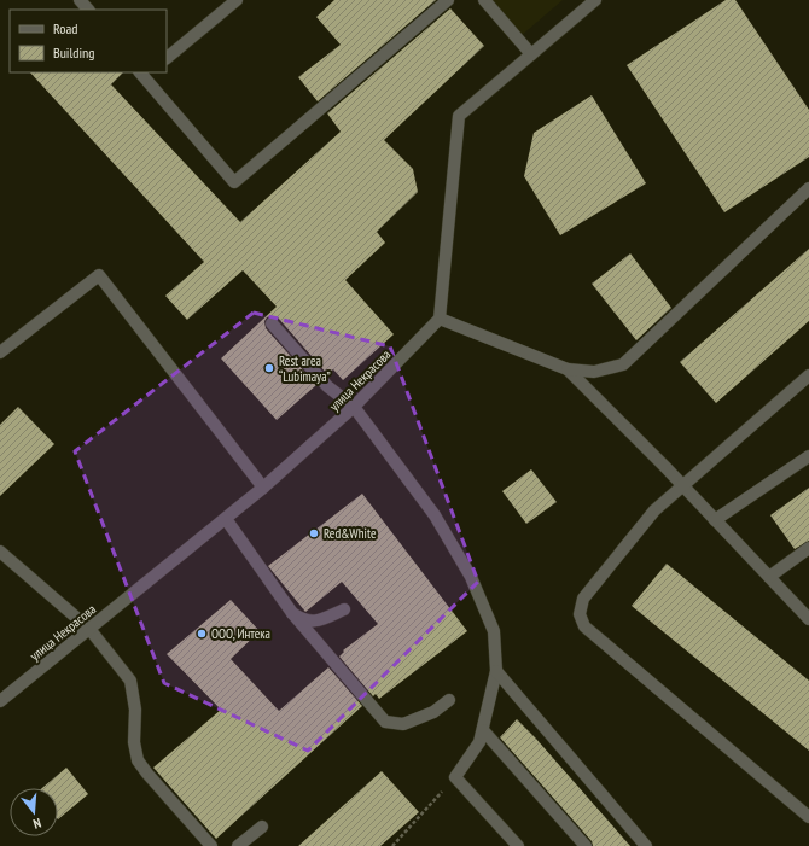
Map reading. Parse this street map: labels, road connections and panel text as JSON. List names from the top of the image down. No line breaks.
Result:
{"streets":{"street":["улица Некрасова"]},"places":["Rest area “Lubimaya”","Red&White","ООО, Интека"],"legend":["Road","Building"],"north":"bottom"}
